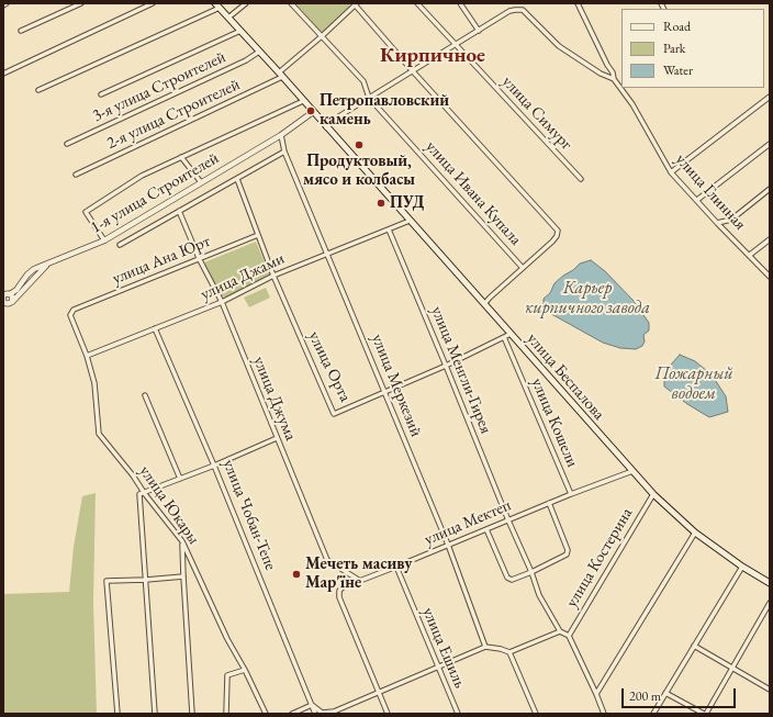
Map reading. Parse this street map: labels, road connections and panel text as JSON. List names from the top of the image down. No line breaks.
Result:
{"streets":{"main road":["улица Беспалова"],"street":["3-я улица Строителей","улица Симург","2-я улица Строителей","улица Глинная","1-я улица Строителей","улица Ивана Купала","улица Ана Юрт","улица Джами","улица Орта","улица Менгли-Гирея","улица Меркезий","улица Джума","улица Кошели","улица Юкары","улица Чобан-Тепе","улица Мектеп","улица Костерина","улица Ешиль"]},"crossings":[["3-я улица Строителей","улица Беспалова"],["улица Симург","улица Глинная"],["2-я улица Строителей","улица Ивана Купала"],["2-я улица Строителей","улица Беспалова"],["улица Глинная","улица Ивана Купала"],["улица Глинная","улица Беспалова"],["1-я улица Строителей","улица Беспалова"],["1-я улица Строителей","улица Меркезий"],["улица Ана Юрт","улица Орта"],["улица Ана Юрт","улица Джума"],["улица Ана Юрт","улица Юкары"],["улица Джами","улица Орта"],["улица Джами","улица Менгли-Гирея"],["улица Джами","улица Беспалова"],["улица Джами","улица Меркезий"],["улица Джами","улица Джума"],["улица Джами","улица Юкары"],["улица Джами","улица Чобан-Тепе"],["улица Орта","улица Менгли-Гирея"],["улица Орта","улица Беспалова"],["улица Орта","улица Меркезий"],["улица Орта","улица Кошели"],["улица Менгли-Гирея","улица Мектеп"],["улица Беспалова","улица Мектеп"],["улица Беспалова","улица Костерина"],["улица Меркезий","улица Мектеп"],["улица Джума","улица Мектеп"],["улица Кошели","улица Мектеп"],["улица Мектеп","улица Ешиль"]],"districts":["Кирпичное"],"water":["Карьер кирпичного завода","Пожарный водоем"],"places":["Петропавловский камень","Продуктовый, мясо и колбасы","ПУД","Мечеть масиву Мар'їне"],"legend":["Road","Park","Water"],"scale_bar":"200 m"}
